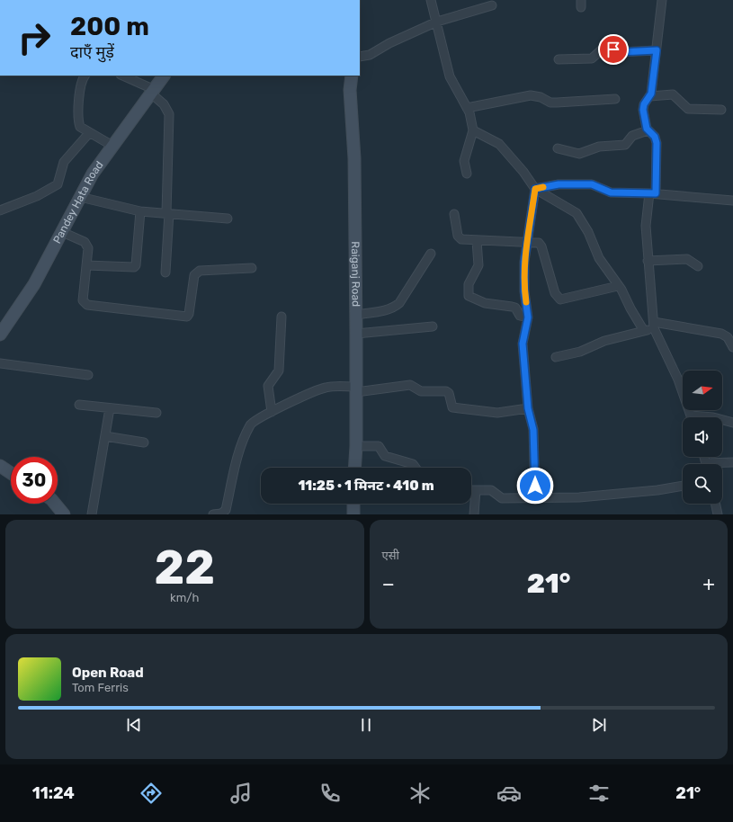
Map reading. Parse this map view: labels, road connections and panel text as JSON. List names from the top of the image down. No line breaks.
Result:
{"streets":{"main road":["Pandey Hata Road","Raiganj Road"]},"north":"right","page":{"turn":["200 m","दाएँ मुड़ें"],"limit":"30","trip":"11:25 · 1 मिनट · 410 m","tile":[["22","km/h"],"एसी"],"heat":["−","21°","+"],"song":["Open Road","Tom Ferris"],"tabs":["11:24","21°"]}}
